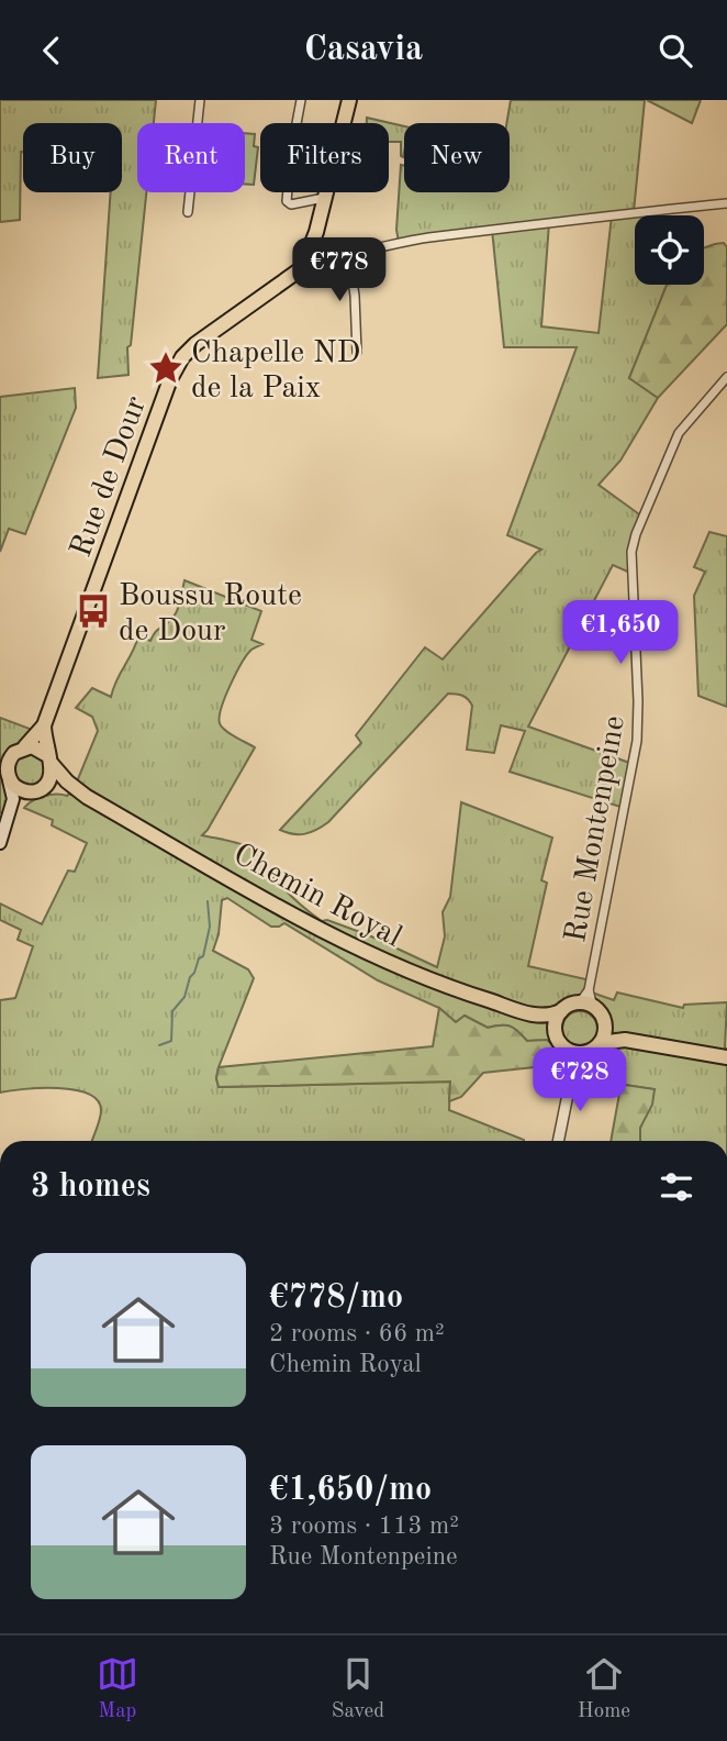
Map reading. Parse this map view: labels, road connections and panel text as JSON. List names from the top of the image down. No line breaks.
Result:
{"streets":{"main road":["Rue de Dour","Chemin Royal"],"street":["Rue Montenpeine"]},"crossings":[["Rue de Dour","Chemin Royal"],["Rue Montenpeine","Chemin Royal"]],"places":{"place":["Chapelle ND de la Paix"],"bus stop":["Boussu Route de Dour"]},"page":{"header":"Casavia","chip":["Buy","Rent","Filters","New"],"price":["€778","€1,650","€728"],"heading":"3 homes","list":[{"name":"€778/mo","note":"2 rooms · 66 m² · Chemin Royal"},{"name":"€1,650/mo","note":"3 rooms · 113 m² · Rue Montenpeine"}],"tabs":["Map","Saved","Home"]}}
